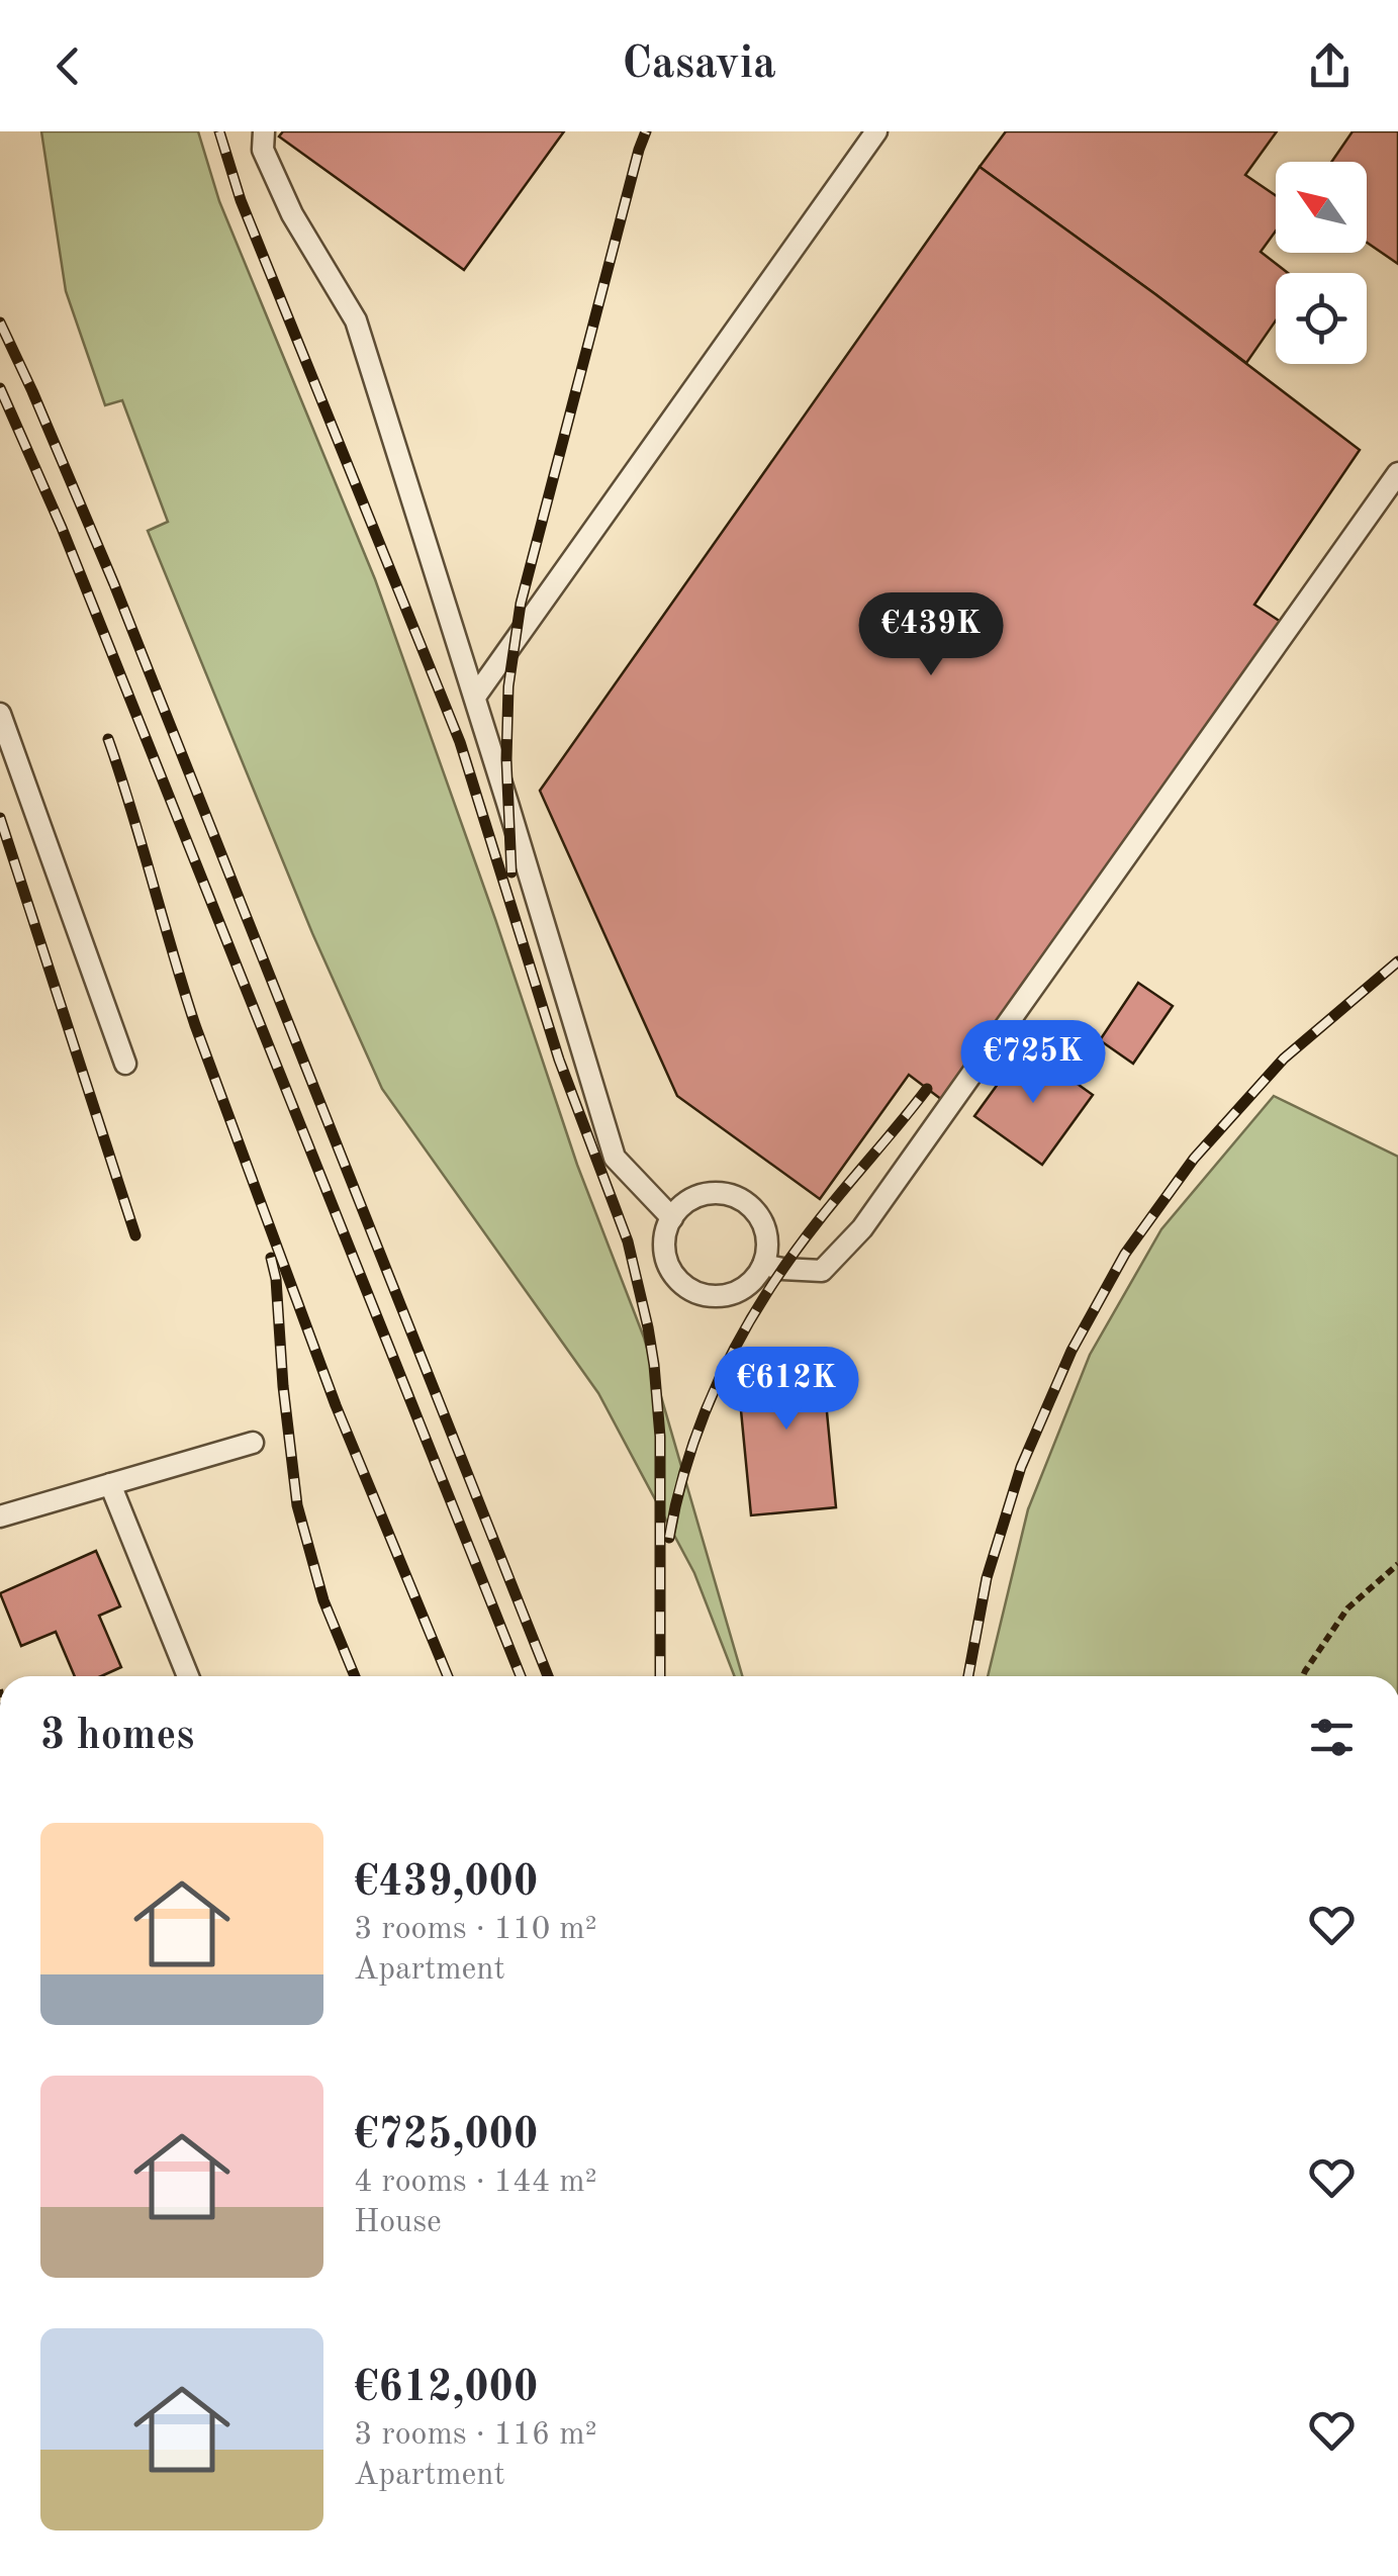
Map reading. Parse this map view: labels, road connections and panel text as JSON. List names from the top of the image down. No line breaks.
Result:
{"north":"top left","page":{"header":"Casavia","price":["€439K","€725K","€612K"],"heading":"3 homes","list":[{"name":"€439,000","note":"3 rooms · 110 m² · Apartment"},{"name":"€725,000","note":"4 rooms · 144 m² · House"},{"name":"€612,000","note":"3 rooms · 116 m² · Apartment"}]}}
